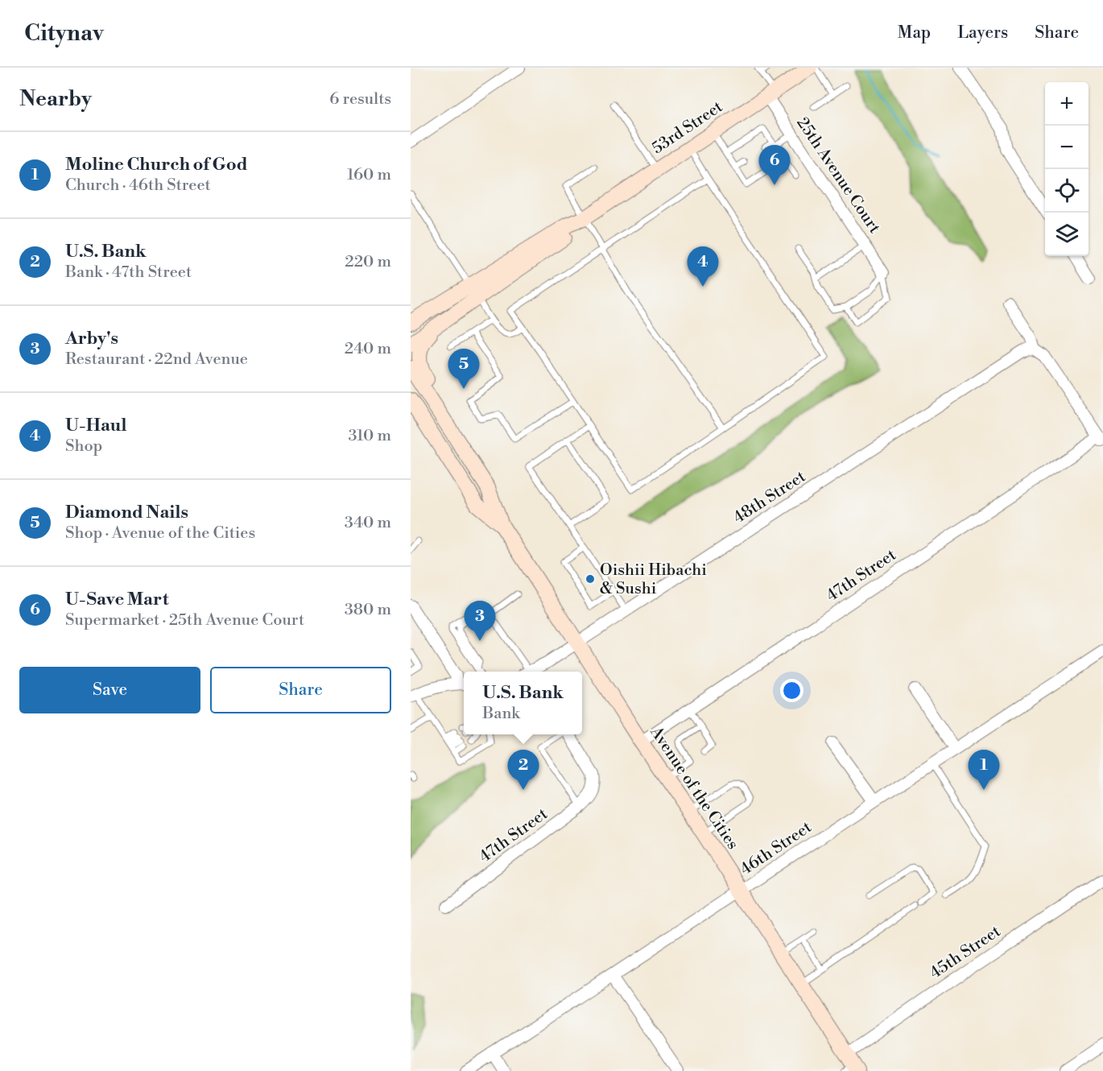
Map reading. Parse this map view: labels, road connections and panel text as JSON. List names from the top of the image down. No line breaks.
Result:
{"streets":{"main road":["53rd Street","Avenue of the Cities"],"street":["25th Avenue Court","48th Street","47th Street","46th Street","45th Street"]},"crossings":[["53rd Street","25th Avenue Court"],["48th Street","Avenue of the Cities"],["47th Street","Avenue of the Cities"],["Avenue of the Cities","46th Street"],["Avenue of the Cities","45th Street"]],"places":["Oishii Hibachi & Sushi"],"page":{"header":"Citynav","nav":["Map","Layers","Share"],"heading":["Nearby","6 results"],"map_buttons":["+","−"],"list":[{"mark":"1","name":"Moline Church of God","note":"Church · 46th Street","value":"160 m"},{"mark":"2","name":"U.S. Bank","note":"Bank · 47th Street","value":"220 m"},{"mark":"3","name":"Arby's","note":"Restaurant · 22nd Avenue","value":"240 m"},{"mark":"4","name":"U-Haul","note":"Shop","value":"310 m"},{"mark":"5","name":"Diamond Nails","note":"Shop · Avenue of the Cities","value":"340 m"},{"mark":"6","name":"U-Save Mart","note":"Supermarket · 25th Avenue Court","value":"380 m"}],"pins":["6","4","5","3","1","2"],"buttons":["Save","Share"],"popup":["U.S. Bank","Bank"]}}
